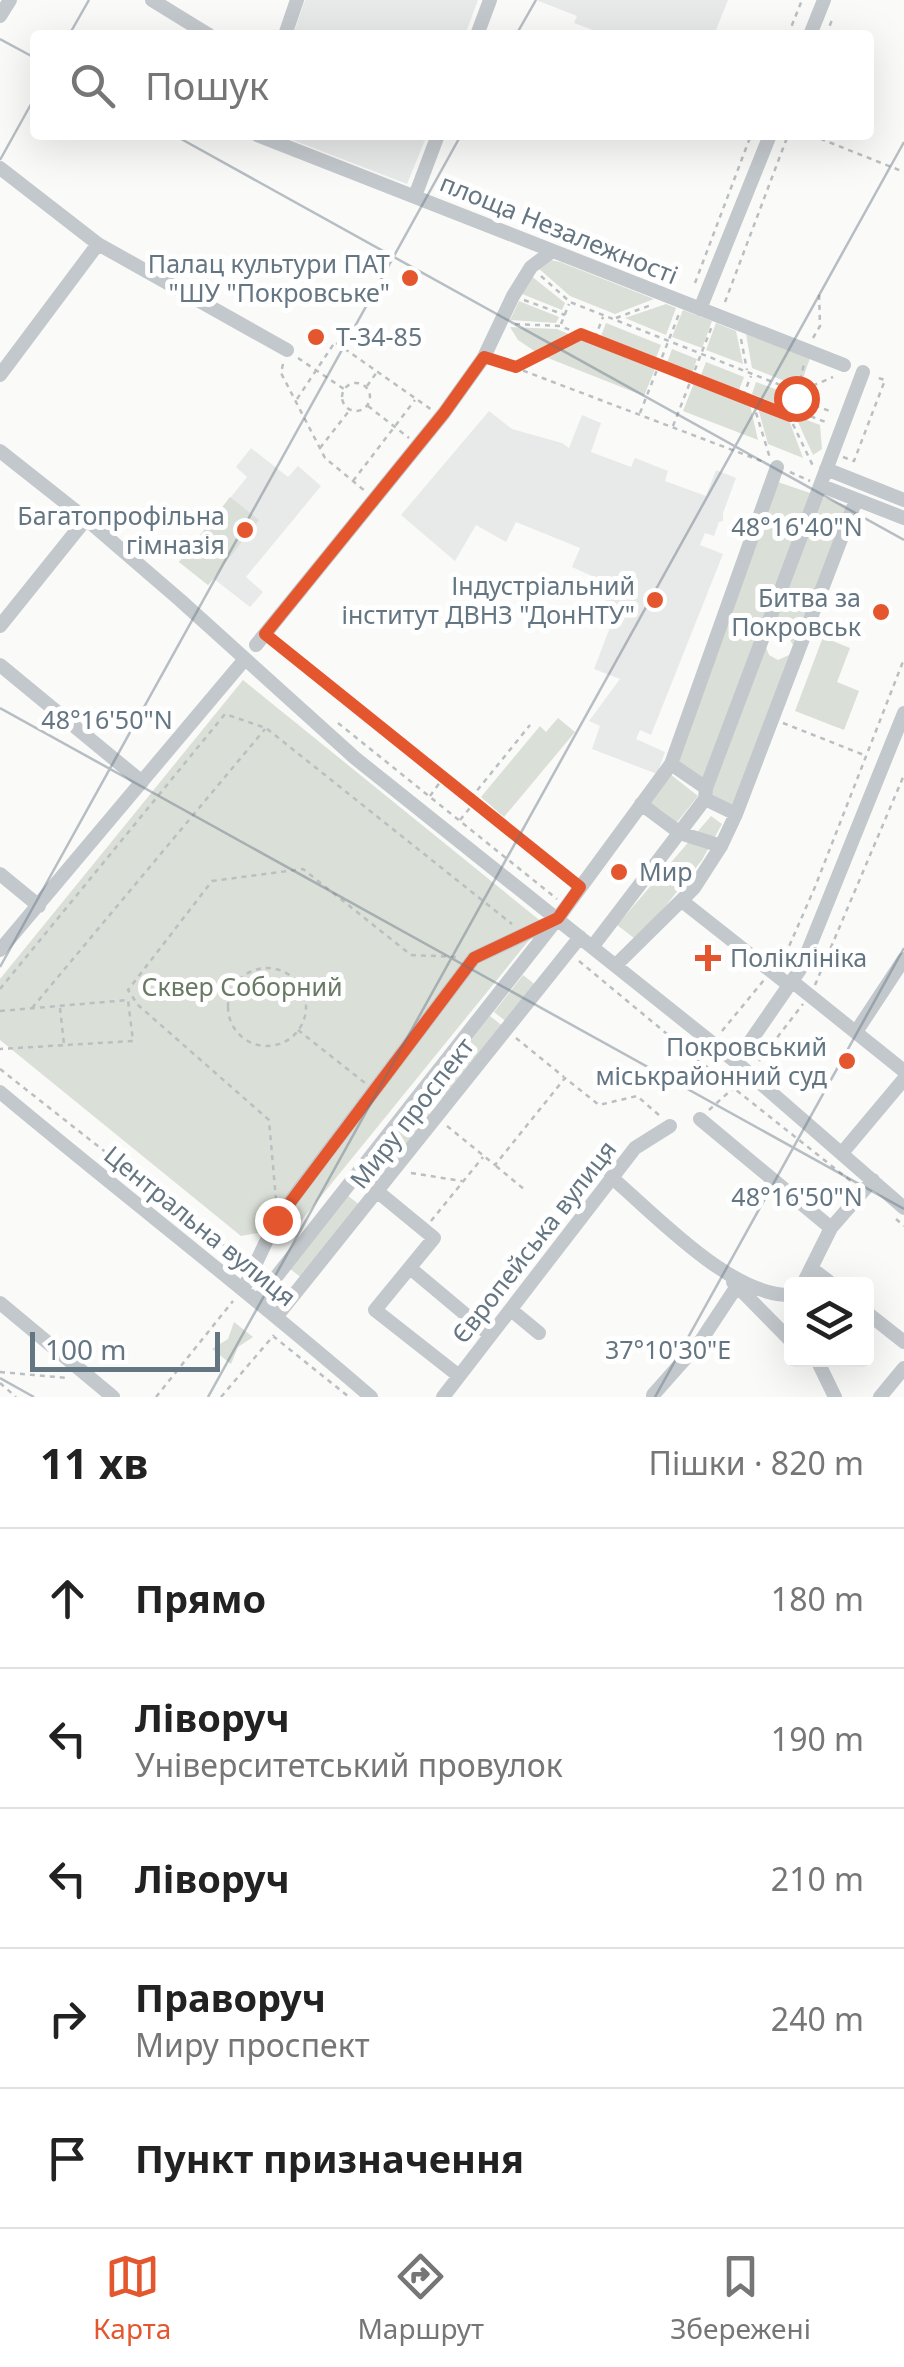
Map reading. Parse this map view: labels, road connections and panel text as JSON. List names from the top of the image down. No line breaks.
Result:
{"streets":{"street":["площа Незалежності","Миру проспект","Центральна вулиця","Європейська вулиця"]},"crossings":[["Миру проспект","Центральна вулиця"]],"parks":["Сквер Соборний"],"places":{"other":["Палац культури ПАТ \"ШУ \"Покровське\"","Т-34-85","Багатопрофільна гімназія","Індустріальний інститут ДВНЗ \"ДонНТУ\"","Битва за Покровськ","Мир","Покровський міськрайонний суд"],"health":["Поліклініка"]},"scale_bar":"100 m","page":{"search":"Пошук","scale":"100 m","heading":["11 хв","Пішки · 820 m"],"list":[["Прямо","180 m"],["Ліворуч","Університетський провулок","190 m"],["Ліворуч","210 m"],["Праворуч","Миру проспект","240 m"],"Пункт призначення"],"nav":["Карта","Маршрут","Збережені"]},"coordinates":["48°16'40\"N","48°16'50\"N","37°10'30\"E"]}
